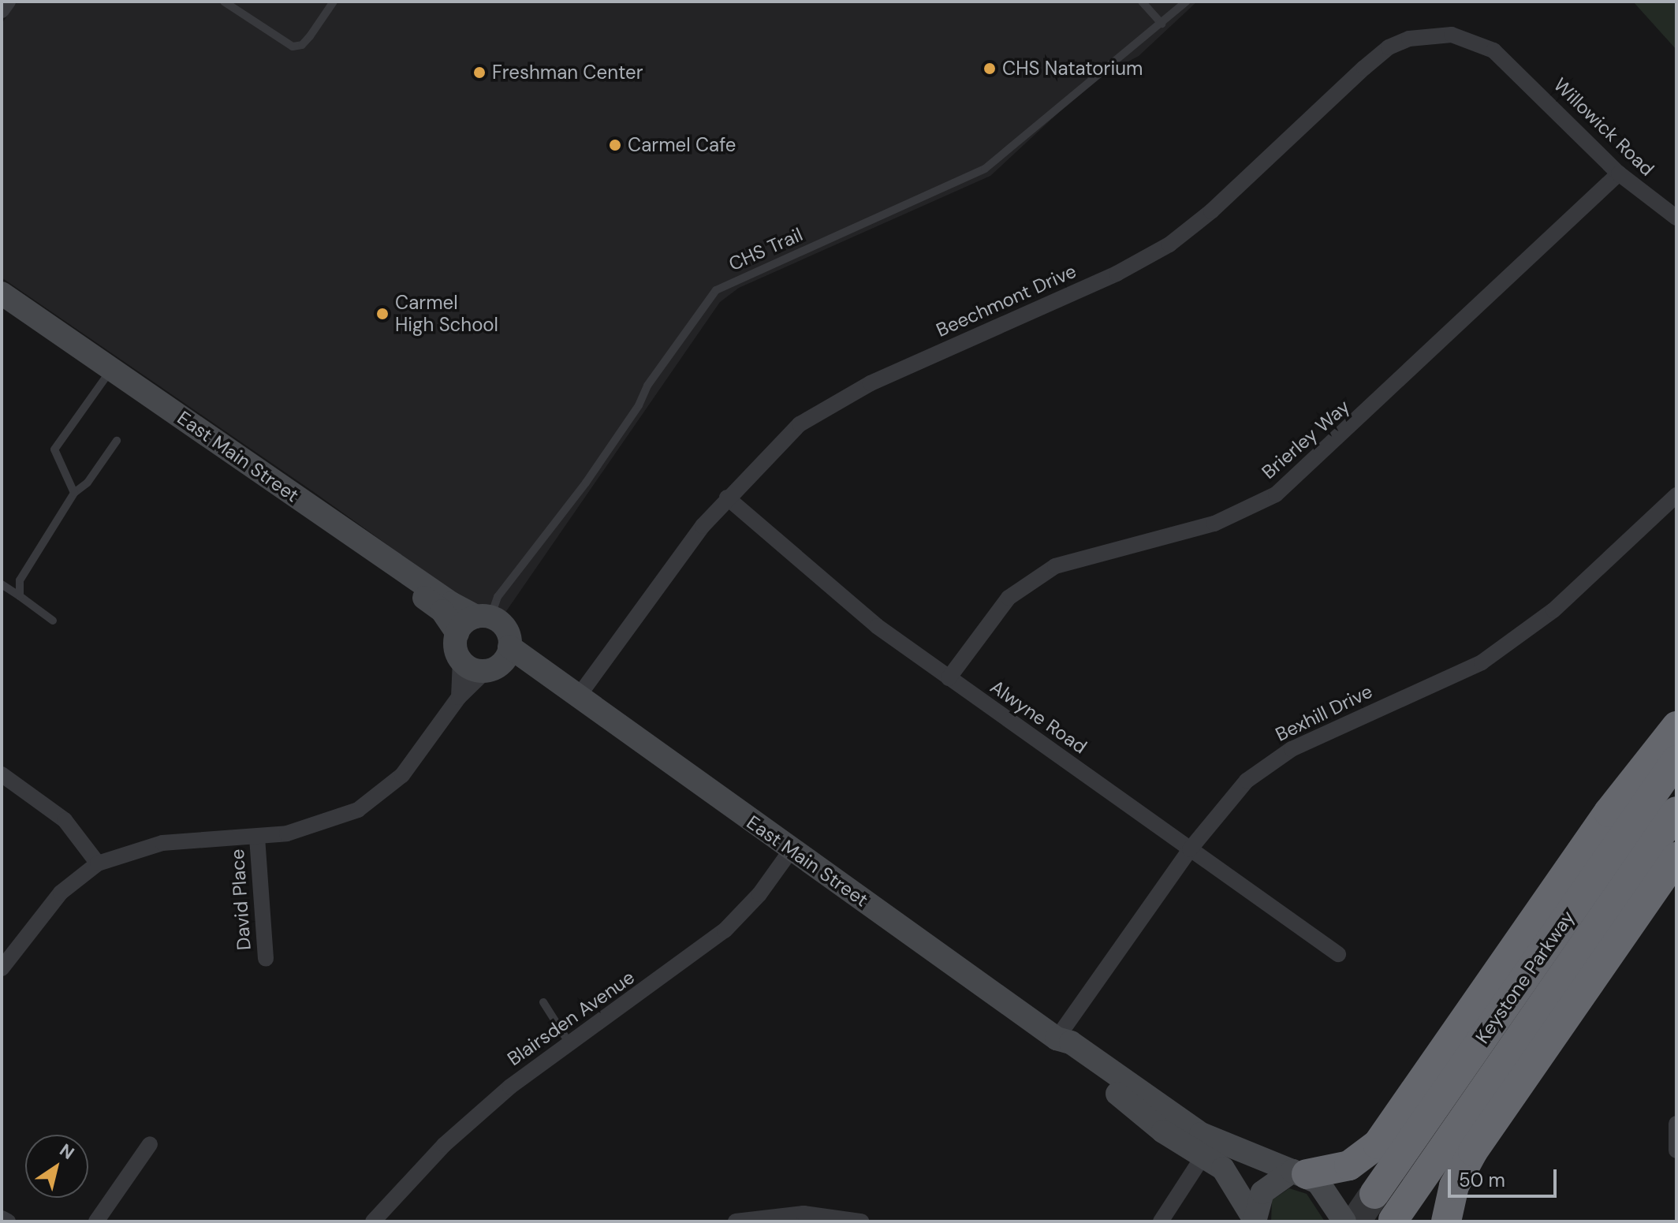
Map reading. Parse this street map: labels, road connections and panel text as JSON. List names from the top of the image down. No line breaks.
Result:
{"streets":{"highway":["Keystone Parkway"],"main road":["East Main Street"],"street":["Willowick Road","Beechmont Drive","Brierley Way","Bexhill Drive","Alwyne Road","David Place","Blairsden Avenue"],"lane":["CHS Trail"]},"crossings":[["Willowick Road","Beechmont Drive"],["Willowick Road","Brierley Way"],["CHS Trail","East Main Street"],["Beechmont Drive","East Main Street"],["Beechmont Drive","Alwyne Road"],["Brierley Way","Alwyne Road"],["East Main Street","Bexhill Drive"],["East Main Street","Blairsden Avenue"],["Bexhill Drive","Alwyne Road"]],"places":["CHS Natatorium","Freshman Center","Carmel Cafe","Carmel High School"],"scale_bar":"50 m","north":"top right"}
